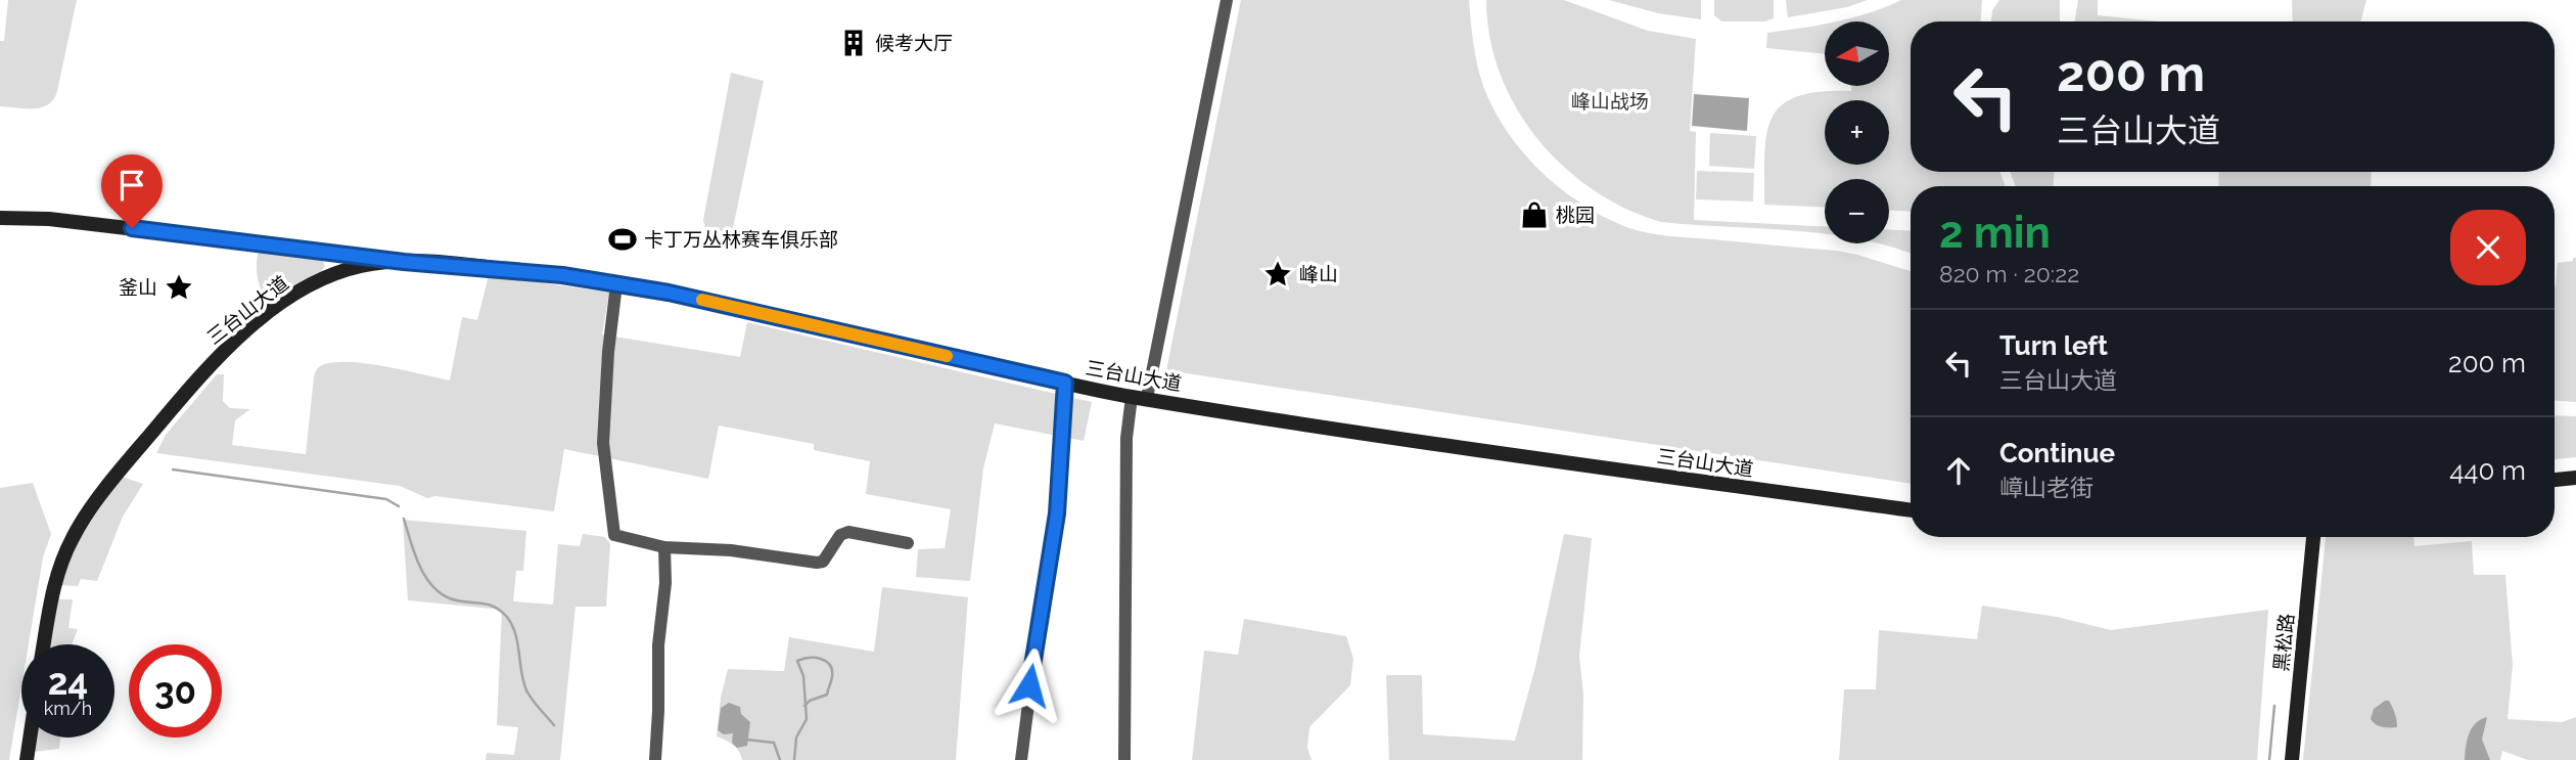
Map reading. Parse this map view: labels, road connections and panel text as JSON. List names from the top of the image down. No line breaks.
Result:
{"streets":{"main road":["三台山大道","黑松路"]},"parks":["峰山战场"],"places":{"building":["候考大厅"],"shop":["桃园"],"sports":["卡丁万丛林赛车俱乐部"],"place":["峰山","釜山"]},"north":"left","page":{"map_buttons":["+","−"],"turn":["200 m","三台山大道"],"heading":["2 min","820 m · 20:22"],"list":[{"name":"Turn left","note":"三台山大道","value":"200 m"},{"name":"Continue","note":"嶂山老街","value":"440 m"}],"speed":"24 km/h","limit":"30"}}
